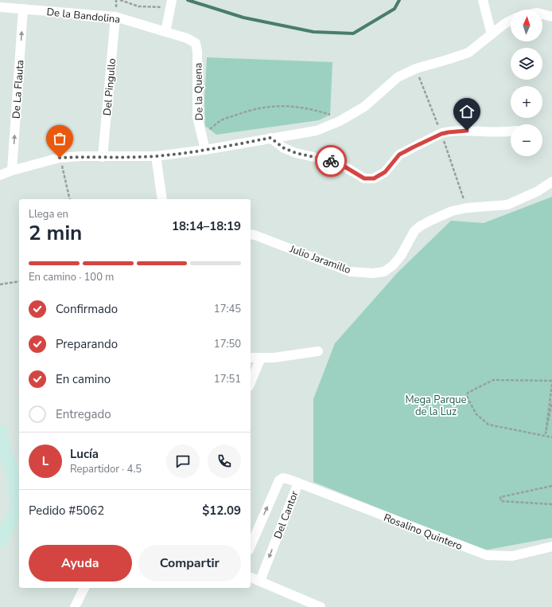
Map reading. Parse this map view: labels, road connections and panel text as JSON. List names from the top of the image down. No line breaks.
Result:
{"streets":{"street":["De la Bandolina","Del Pingullo","De La Flauta","De la Quena","Julio Jaramillo","Del Cantor","Rosalino Quintero"]},"crossings":[["De la Bandolina","Del Pingullo"],["De la Bandolina","De La Flauta"],["De la Bandolina","De la Quena"],["Del Cantor","Rosalino Quintero"]],"one_way":["De La Flauta"],"parks":["Mega Parque de la Luz"],"north":"top","page":{"map_buttons":["+","−"],"heading":["2 min","Llega en","18:14–18:19"],"panel":["Lucía","Repartidor · 4.5","Pedido #5062","$12.09"],"bar":"En camino · 100 m","list":[["Confirmado","17:45"],["Preparando","17:50"],["En camino","17:51"],"Entregado"],"round":"L","buttons":["Ayuda","Compartir"]}}
